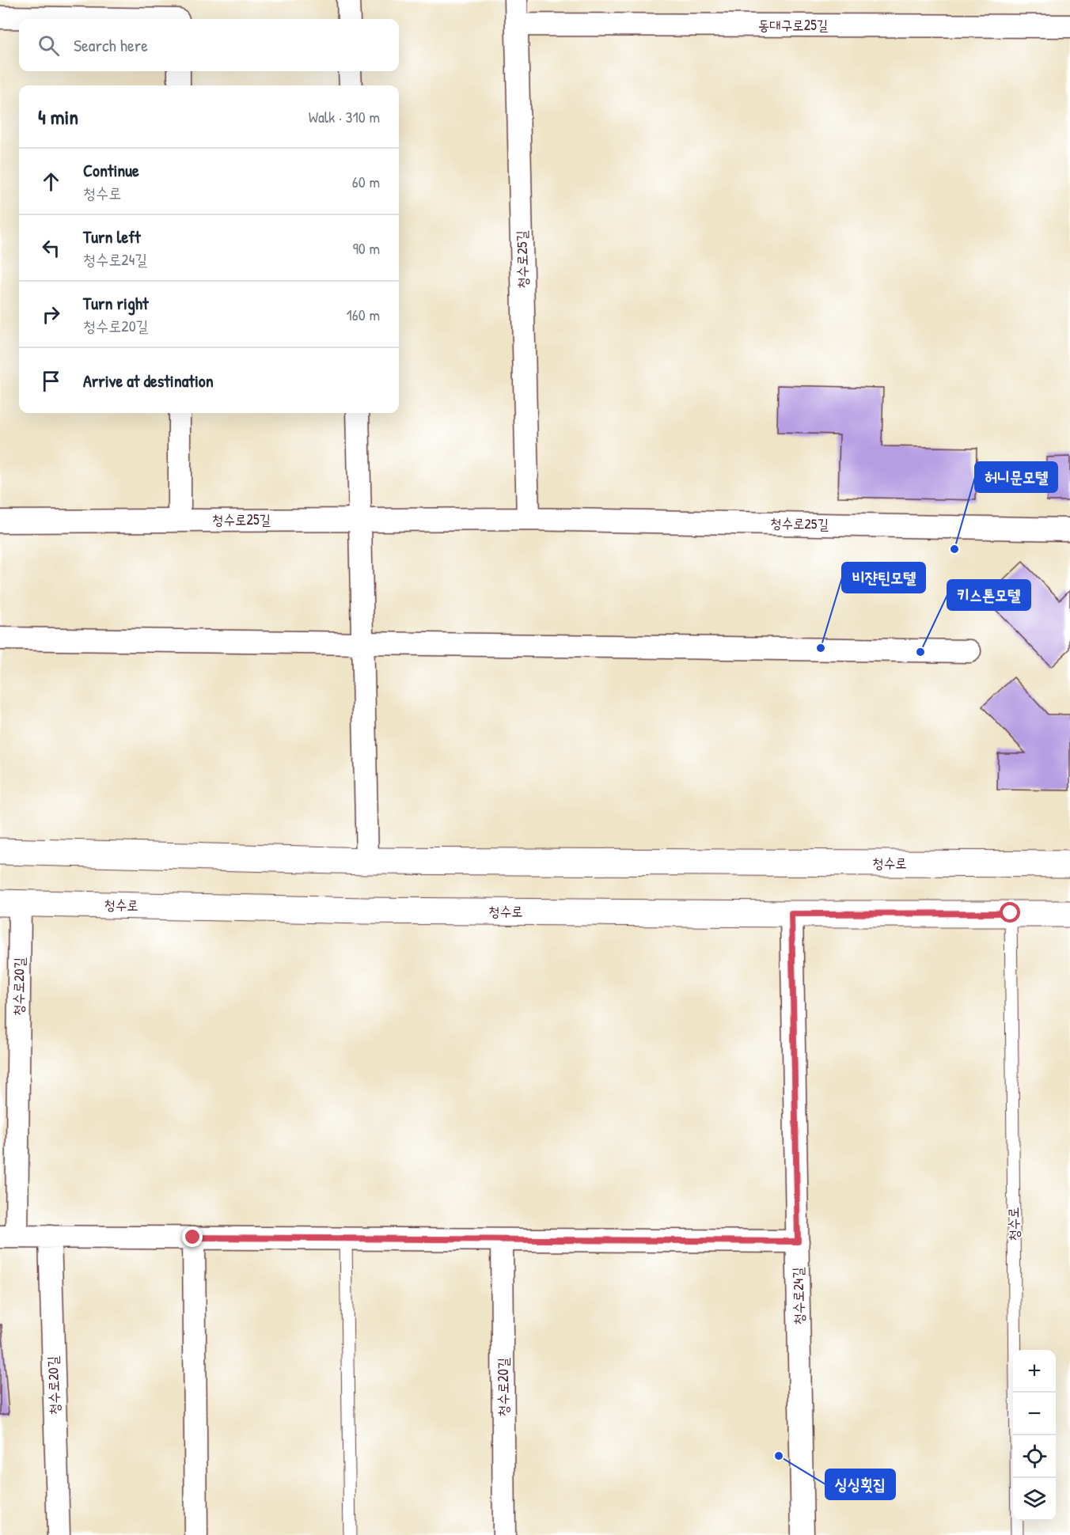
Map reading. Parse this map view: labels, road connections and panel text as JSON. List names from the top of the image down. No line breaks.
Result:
{"streets":{"main road":["청수로"],"street":["동대구로25길","청수로25길","청수로20길","청수로24길"]},"crossings":[["동대구로25길","청수로25길"],["청수로","청수로20길"],["청수로","청수로24길"],["청수로20길","청수로24길"]],"places":["허니문모텔","비쟌틴모텔","키스톤모텔","싱싱횟집"],"page":{"search":"Search here","heading":["4 min","Walk · 310 m"],"list":[["Continue","청수로","60 m"],["Turn left","청수로24길","90 m"],["Turn right","청수로20길","160 m"],"Arrive at destination"],"map_buttons":["+","−"]}}
